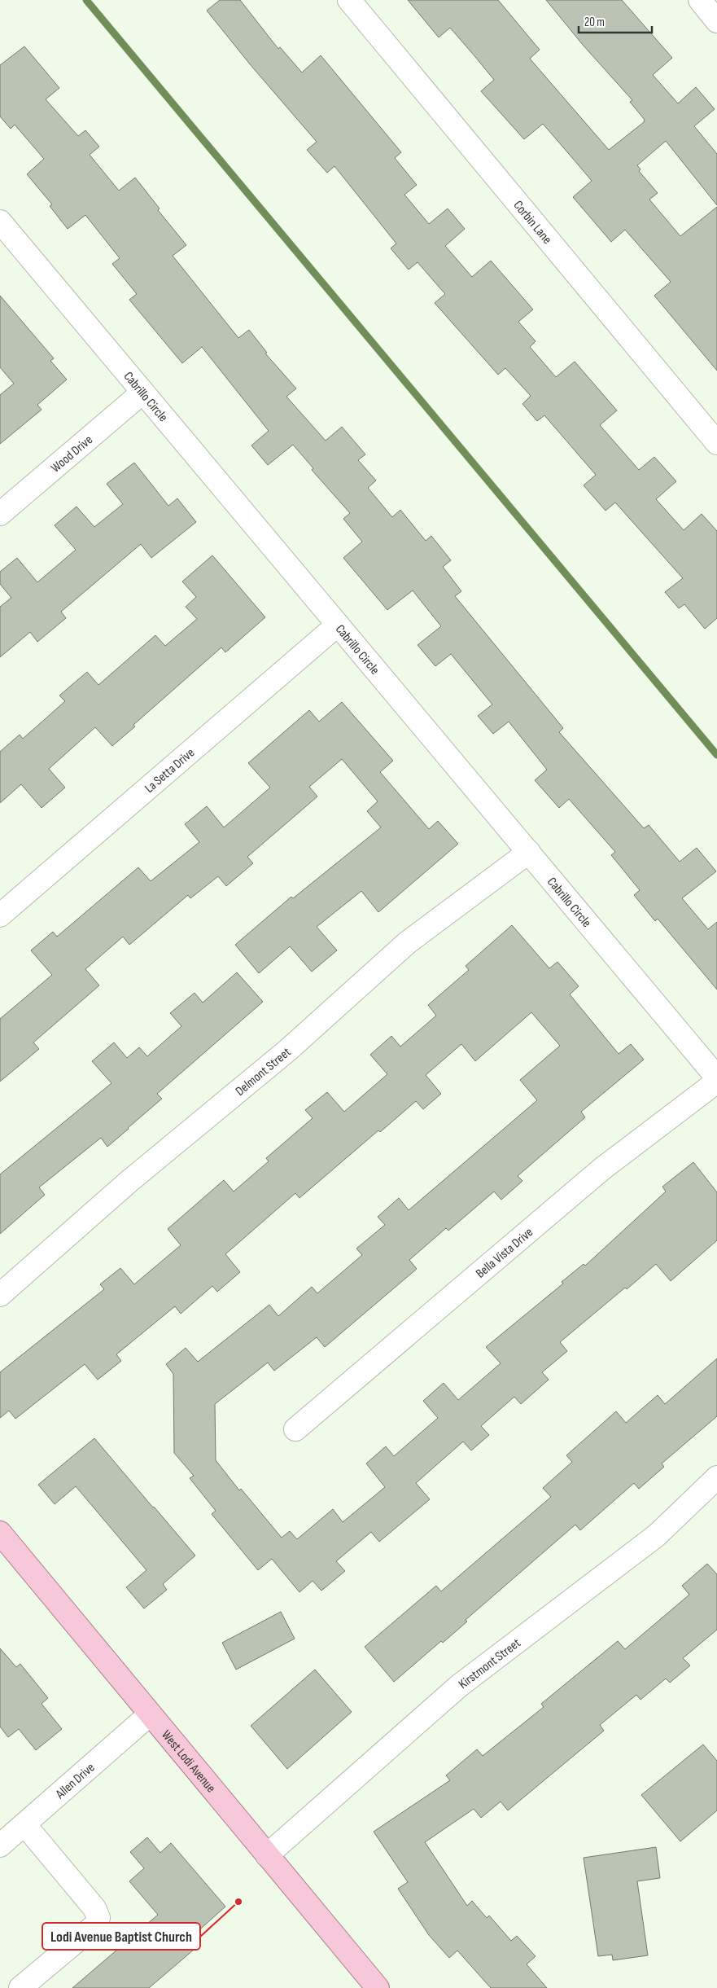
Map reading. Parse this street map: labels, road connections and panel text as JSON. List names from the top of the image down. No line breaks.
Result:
{"streets":{"main road":["West Lodi Avenue"],"street":["Corbin Lane","Cabrillo Circle","Wood Drive","La Setta Drive","Delmont Street","Bella Vista Drive","Kirstmont Street","Allen Drive"]},"crossings":[["Cabrillo Circle","Wood Drive"],["Cabrillo Circle","La Setta Drive"],["Cabrillo Circle","Delmont Street"],["Kirstmont Street","West Lodi Avenue"],["West Lodi Avenue","Allen Drive"]],"places":["Lodi Avenue Baptist Church"],"scale_bar":"20 m"}
